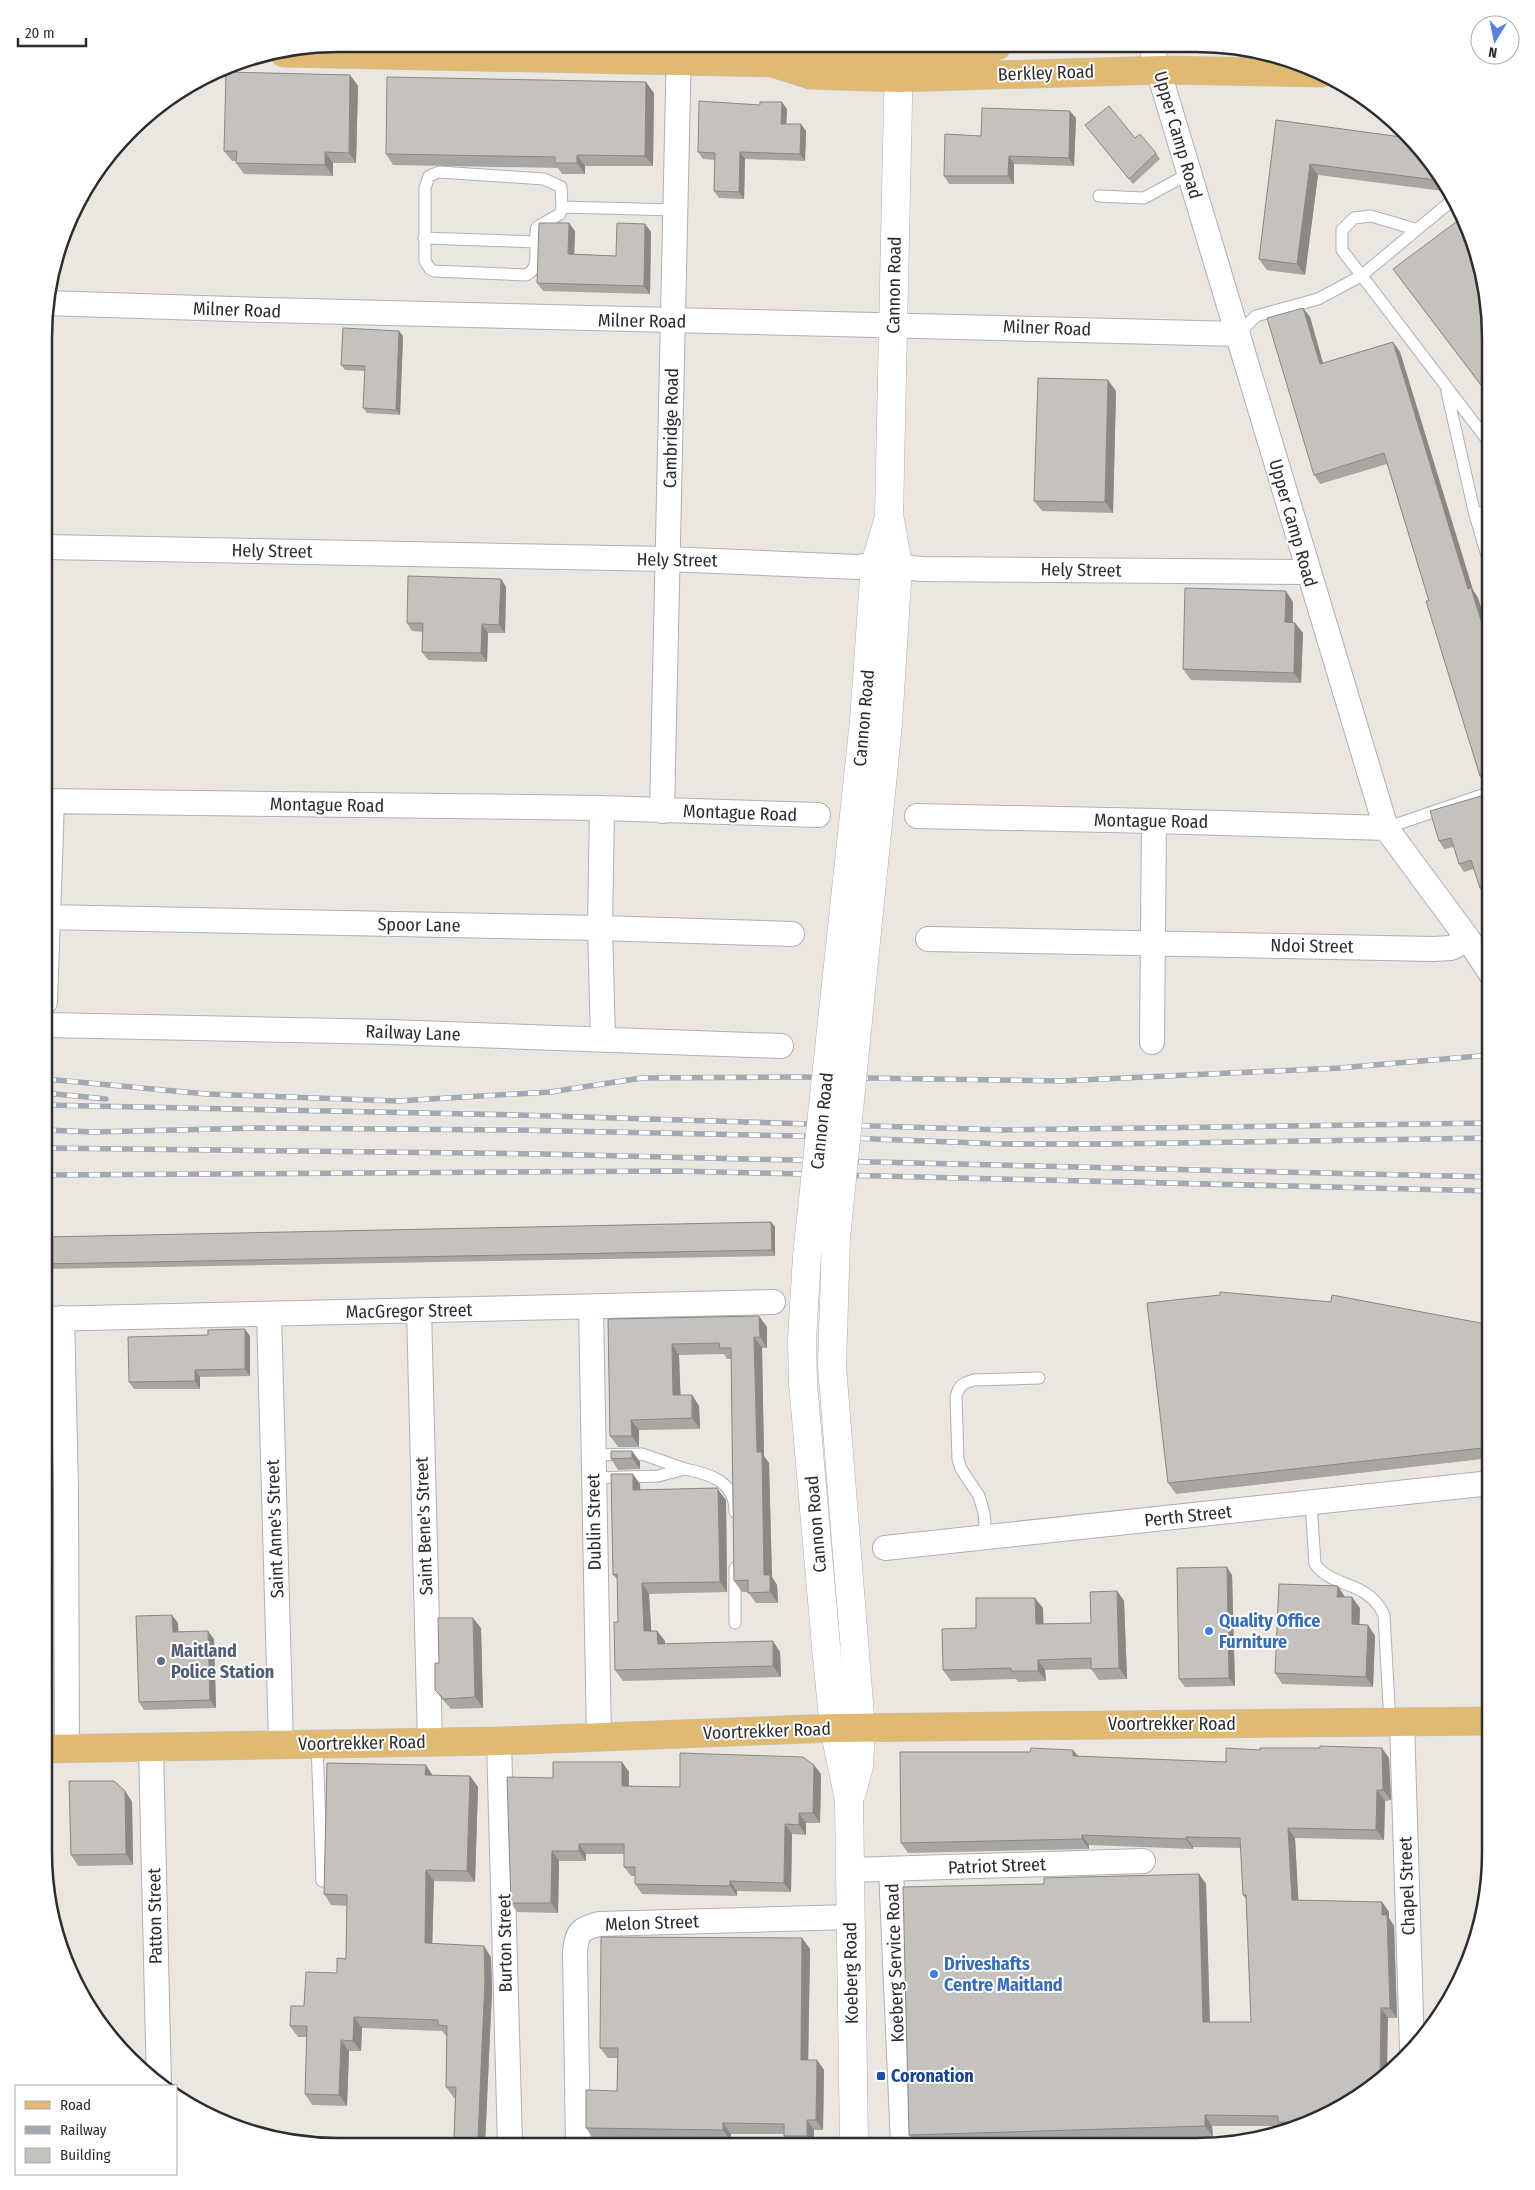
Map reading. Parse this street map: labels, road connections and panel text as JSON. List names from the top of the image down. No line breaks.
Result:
{"streets":{"main road":["Berkley Road","Cannon Road","Voortrekker Road","Koeberg Road"],"street":["Upper Camp Road","Milner Road","Cambridge Road","Hely Street","Montague Road","Spoor Lane","Ndoi Street","Railway Lane","MacGregor Street","Perth Street","Dublin Street","Saint Bene's Street","Saint Anne's Street","Patriot Street","Chapel Street","Patton Street","Melon Street","Burton Street","Koeberg Service Road"]},"crossings":[["Berkley Road","Upper Camp Road"],["Berkley Road","Cannon Road"],["Berkley Road","Cambridge Road"],["Upper Camp Road","Milner Road"],["Upper Camp Road","Hely Street"],["Upper Camp Road","Montague Road"],["Upper Camp Road","Ndoi Street"],["Cannon Road","Milner Road"],["Cannon Road","Hely Street"],["Cannon Road","Voortrekker Road"],["Cannon Road","Koeberg Road"],["Milner Road","Cambridge Road"],["Cambridge Road","Hely Street"],["Cambridge Road","Montague Road"],["MacGregor Street","Dublin Street"],["MacGregor Street","Saint Bene's Street"],["MacGregor Street","Saint Anne's Street"],["Dublin Street","Voortrekker Road"],["Saint Bene's Street","Voortrekker Road"],["Saint Anne's Street","Voortrekker Road"],["Voortrekker Road","Chapel Street"],["Voortrekker Road","Patton Street"],["Voortrekker Road","Burton Street"],["Voortrekker Road","Koeberg Road"],["Patriot Street","Koeberg Service Road"],["Patriot Street","Koeberg Road"],["Melon Street","Koeberg Road"]],"places":{"other":["Quality Office Furniture","Maitland Police Station","Driveshafts Centre Maitland"],"transit":["Coronation"]},"legend":["Road","Railway","Building"],"scale_bar":"20 m","north":"bottom"}
